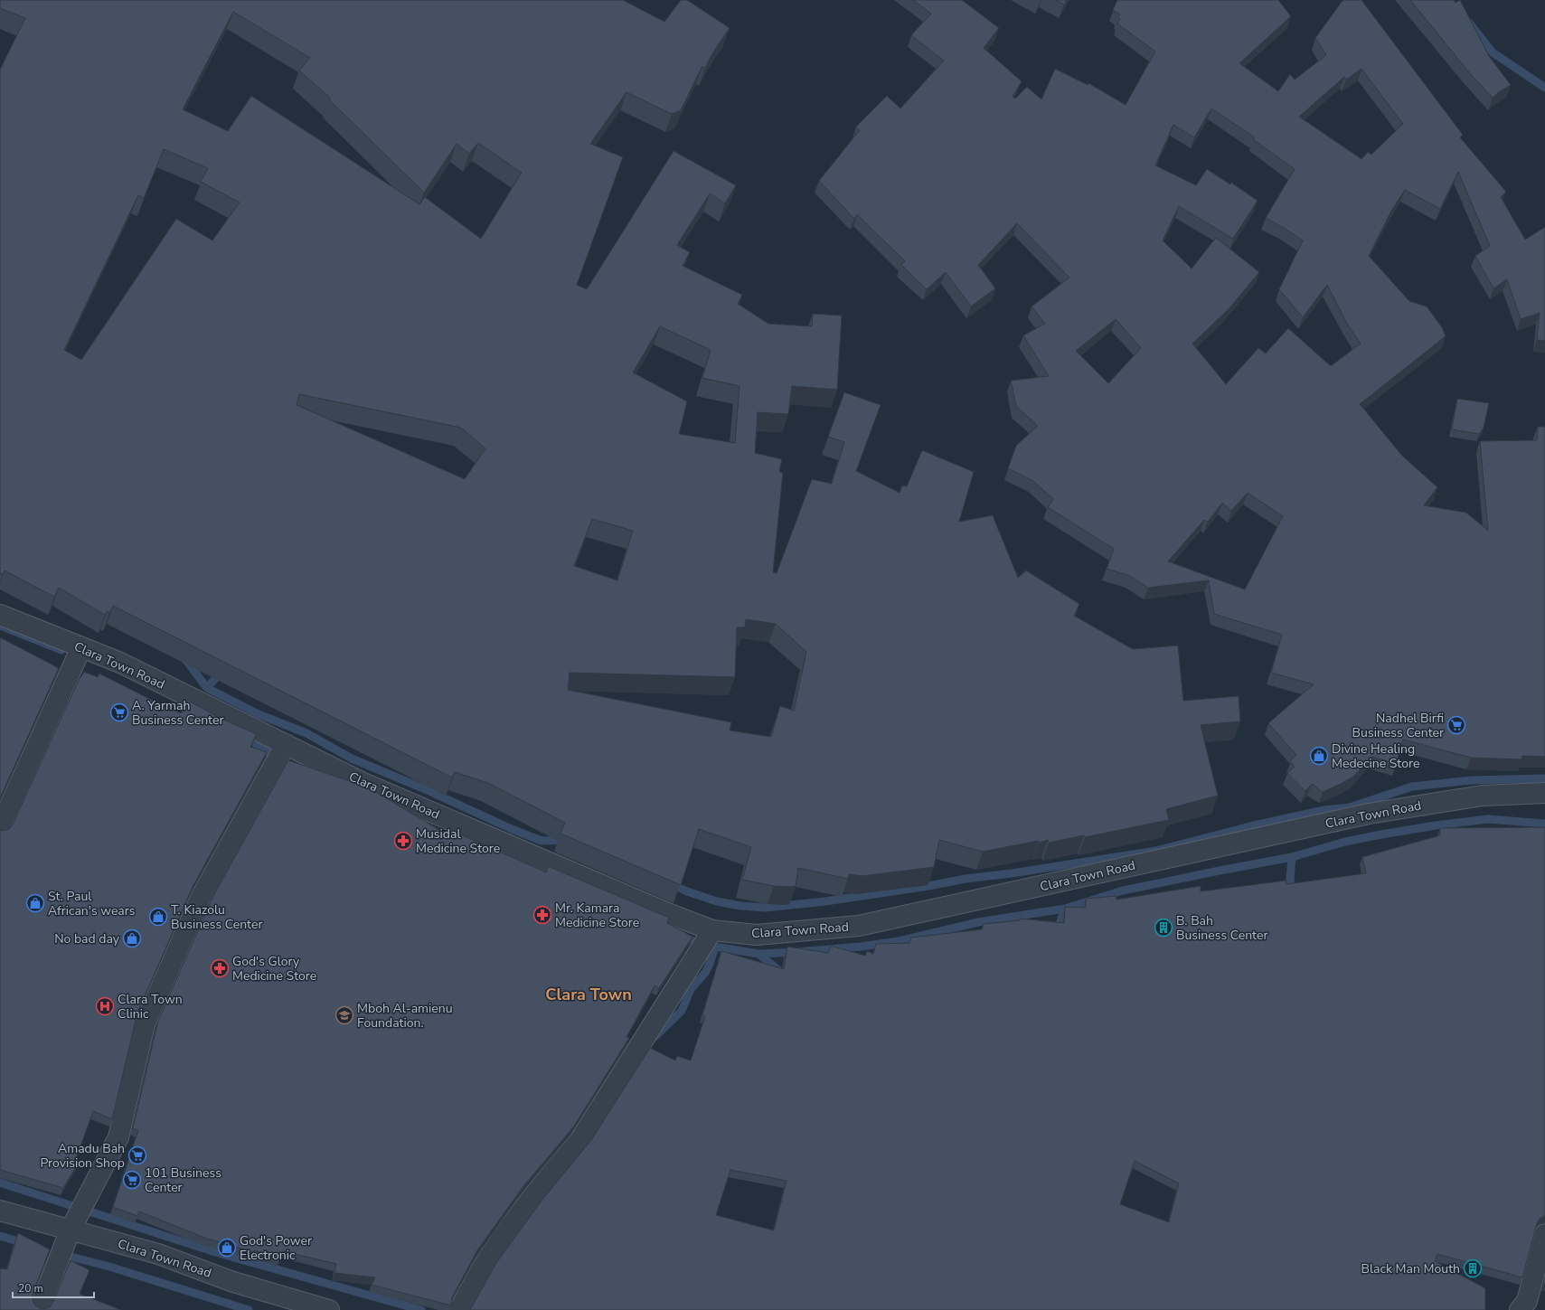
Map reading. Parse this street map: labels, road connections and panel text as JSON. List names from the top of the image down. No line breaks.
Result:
{"streets":{"street":["Clara Town Road"]},"districts":["Clara Town"],"places":{"supermarket":["A. Yarmah Business Center","Nadhel Birfi Business Center","Amadu Bah Provision Shop","101 Business Center"],"shop":["Divine Healing Medecine Store","St. Paul African's wears","T. Kiazolu Business Center","No bad day","God's Power Electronic"],"pharmacy":["Musidal Medicine Store","Mr. Kamara Medicine Store","God's Glory Medicine Store"],"building":["B. Bah Business Center","Black Man Mouth"],"hospital":["Clara Town Clinic"],"school or university":["Mboh Al-amienu Foundation."]},"scale_bar":"20 m"}
